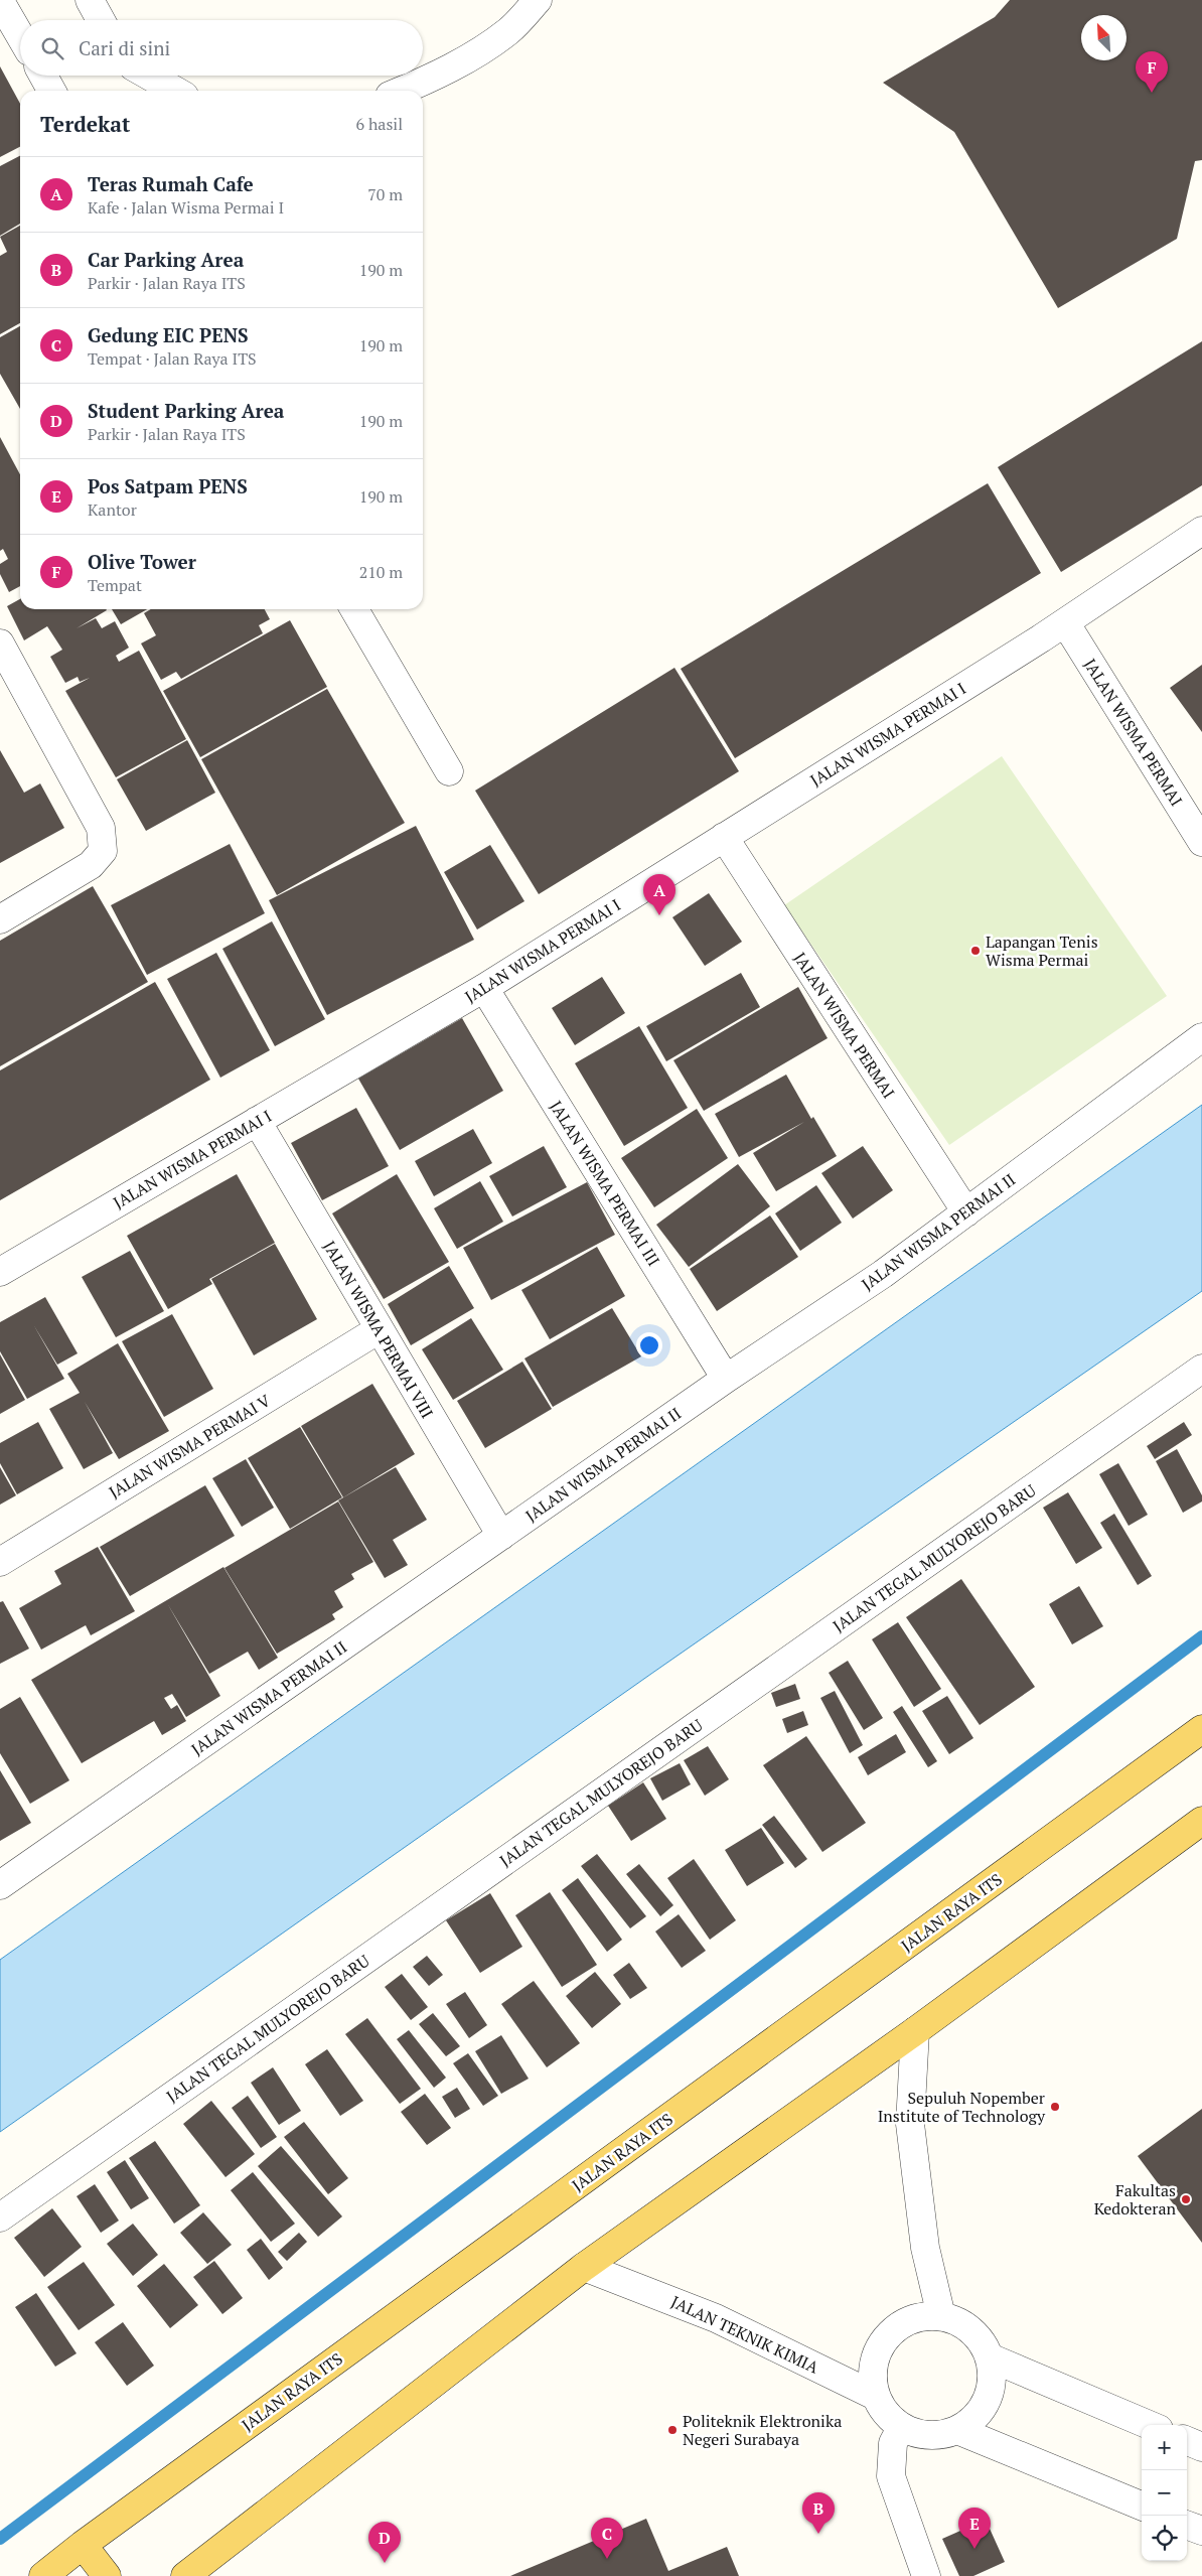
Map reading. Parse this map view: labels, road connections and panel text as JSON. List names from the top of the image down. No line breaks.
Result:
{"streets":{"main road":["JALAN RAYA ITS"],"street":["JALAN WISMA PERMAI","JALAN WISMA PERMAI I","JALAN WISMA PERMAI III","JALAN WISMA PERMAI II","JALAN WISMA PERMAI VIII","JALAN WISMA PERMAI V","JALAN TEGAL MULYOREJO BARU","JALAN TEKNIK KIMIA"]},"crossings":[["JALAN WISMA PERMAI","JALAN WISMA PERMAI I"],["JALAN WISMA PERMAI","JALAN WISMA PERMAI II"],["JALAN WISMA PERMAI I","JALAN WISMA PERMAI III"],["JALAN WISMA PERMAI I","JALAN WISMA PERMAI VIII"],["JALAN WISMA PERMAI III","JALAN WISMA PERMAI II"],["JALAN WISMA PERMAI II","JALAN WISMA PERMAI VIII"],["JALAN WISMA PERMAI VIII","JALAN WISMA PERMAI V"]],"places":["Lapangan Tenis Wisma Permai","Sepuluh Nopember Institute of Technology","Fakultas Kedokteran","Politeknik Elektronika Negeri Surabaya"],"north":"top left","page":{"search":"Cari di sini","pins":["F","A","B","E","C","D"],"heading":["Terdekat","6 hasil"],"list":[{"mark":"A","name":"Teras Rumah Cafe","note":"Kafe · Jalan Wisma Permai I","value":"70 m"},{"mark":"B","name":"Car Parking Area","note":"Parkir · Jalan Raya ITS","value":"190 m"},{"mark":"C","name":"Gedung EIC PENS","note":"Tempat · Jalan Raya ITS","value":"190 m"},{"mark":"D","name":"Student Parking Area","note":"Parkir · Jalan Raya ITS","value":"190 m"},{"mark":"E","name":"Pos Satpam PENS","note":"Kantor","value":"190 m"},{"mark":"F","name":"Olive Tower","note":"Tempat","value":"210 m"}],"map_buttons":["+","−"]}}
